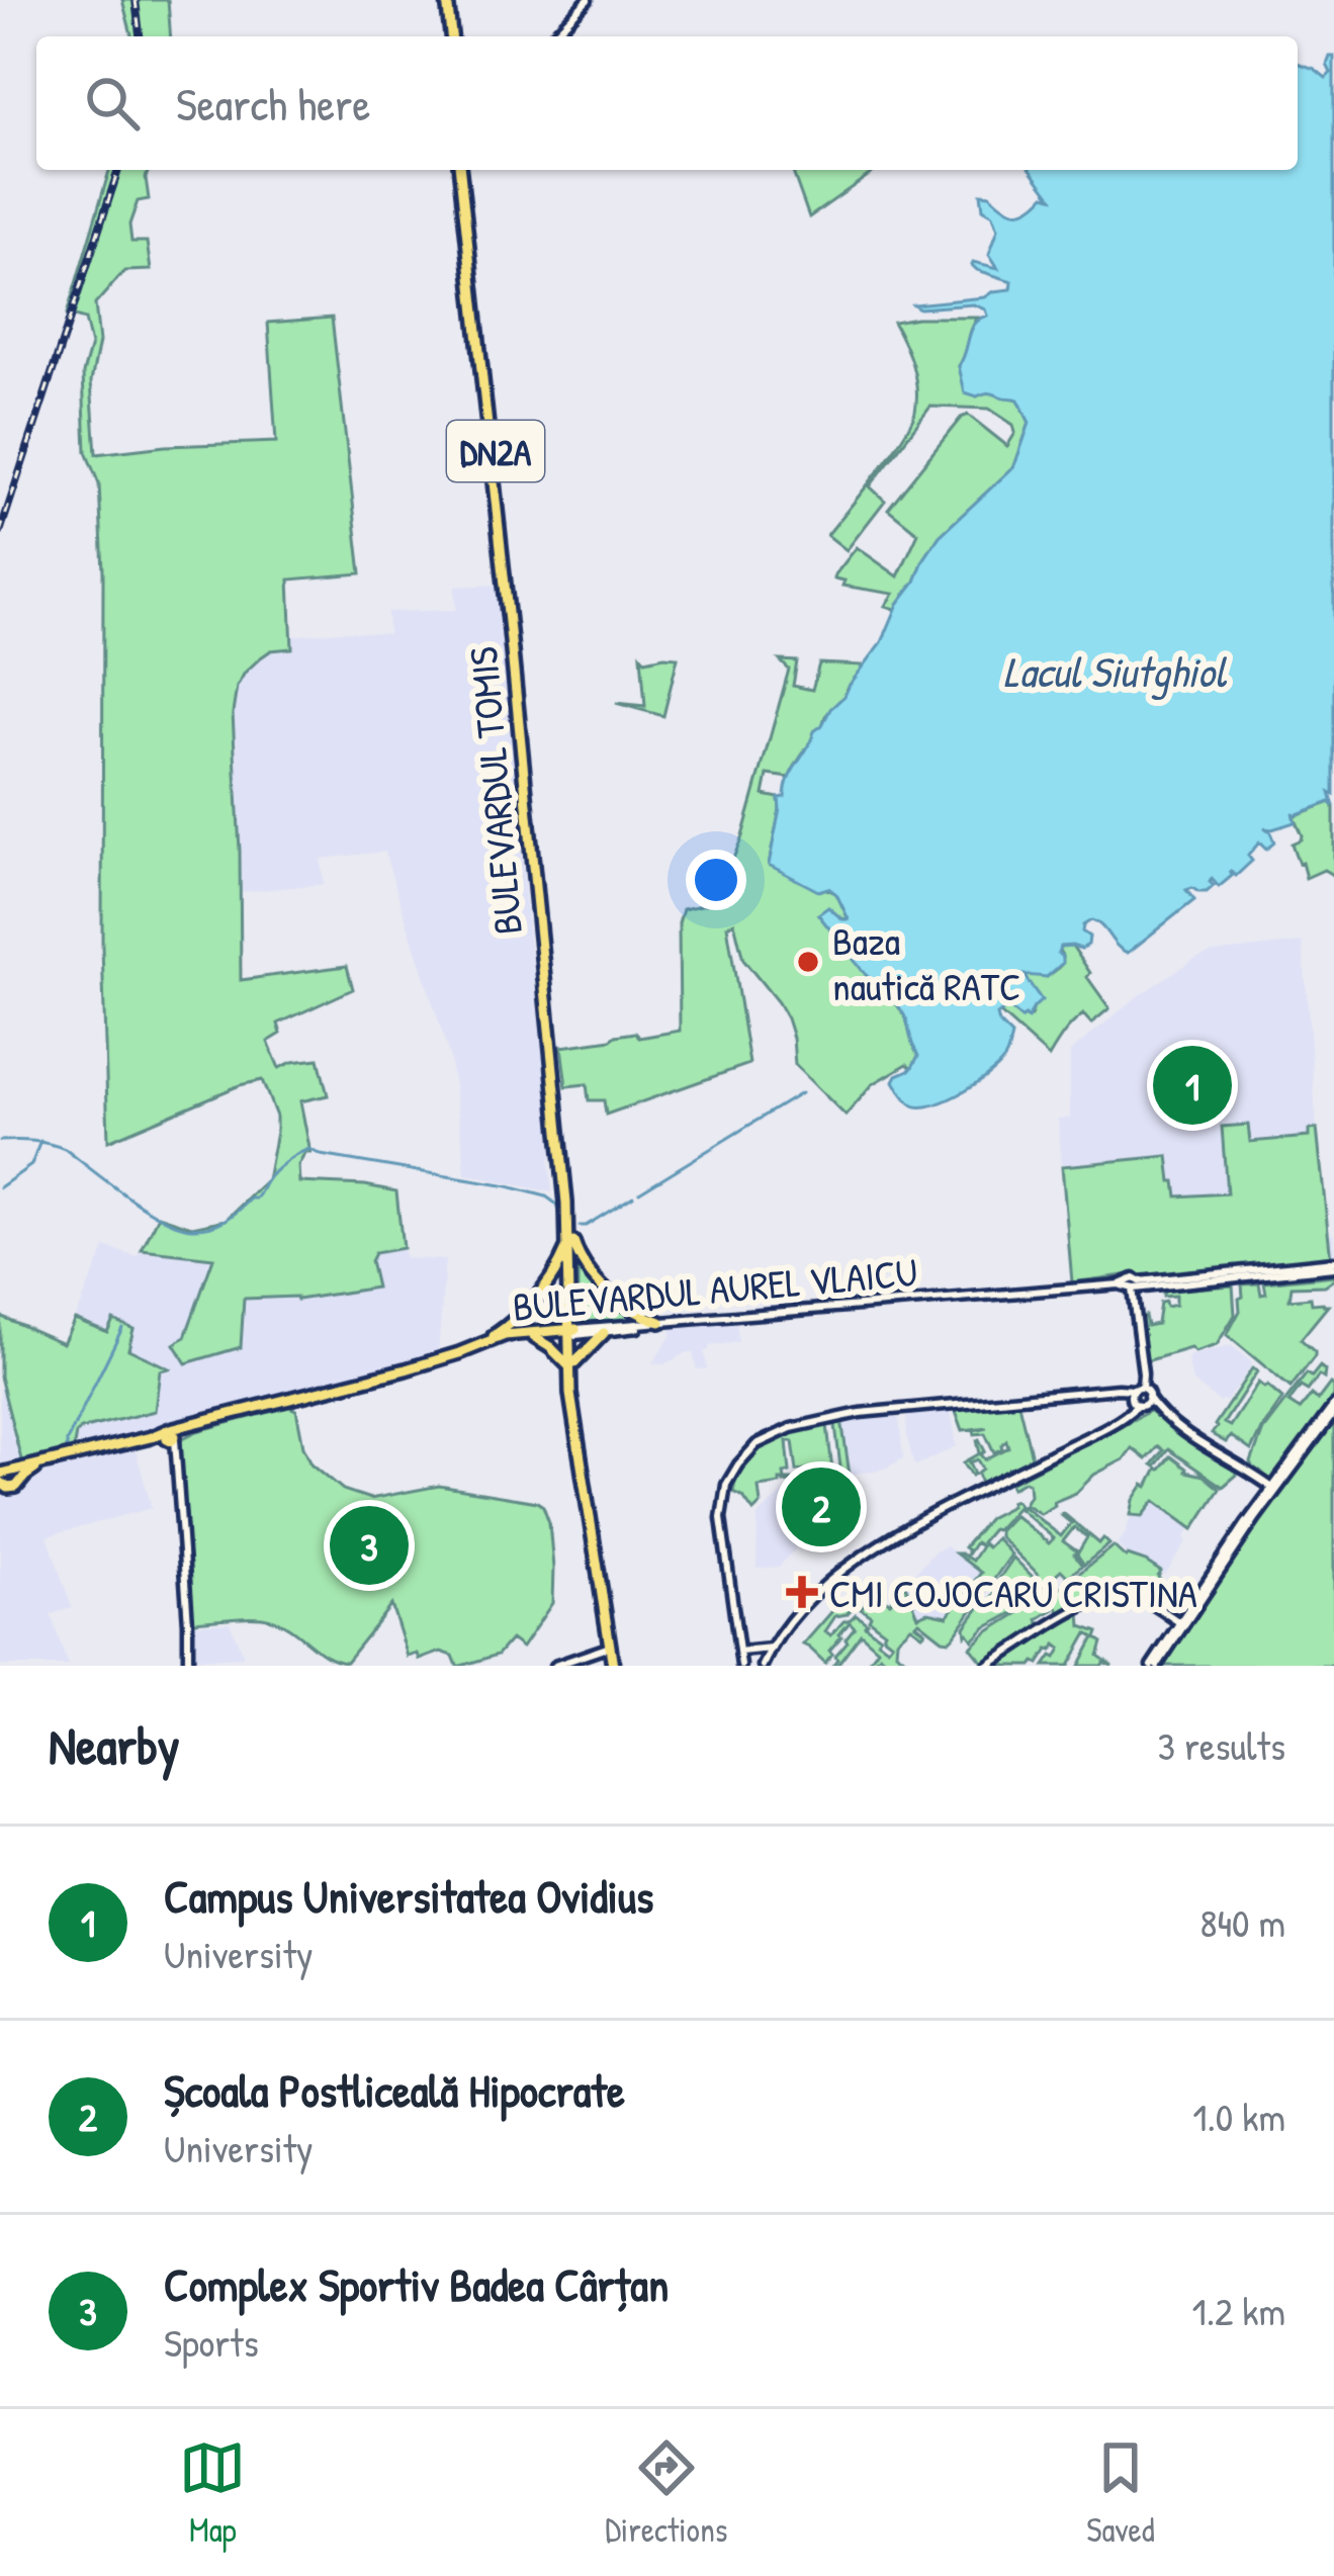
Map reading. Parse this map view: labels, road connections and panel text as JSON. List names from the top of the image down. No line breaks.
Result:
{"streets":{"main road":["DN2A","BULEVARDUL TOMIS","BULEVARDUL AUREL VLAICU"]},"crossings":[["BULEVARDUL TOMIS","BULEVARDUL AUREL VLAICU"]],"water":["Lacul Siutghiol"],"places":{"other":["Baza nautică RATC"],"health":["CMI COJOCARU CRISTINA"]},"page":{"search":"Search here","pins":["1","2","3"],"heading":["Nearby","3 results"],"list":[{"mark":"1","name":"Campus Universitatea Ovidius","note":"University","value":"840 m"},{"mark":"2","name":"Școala Postliceală Hipocrate","note":"University","value":"1.0 km"},{"mark":"3","name":"Complex Sportiv Badea Cârțan","note":"Sports","value":"1.2 km"}],"nav":["Map","Directions","Saved"]}}
